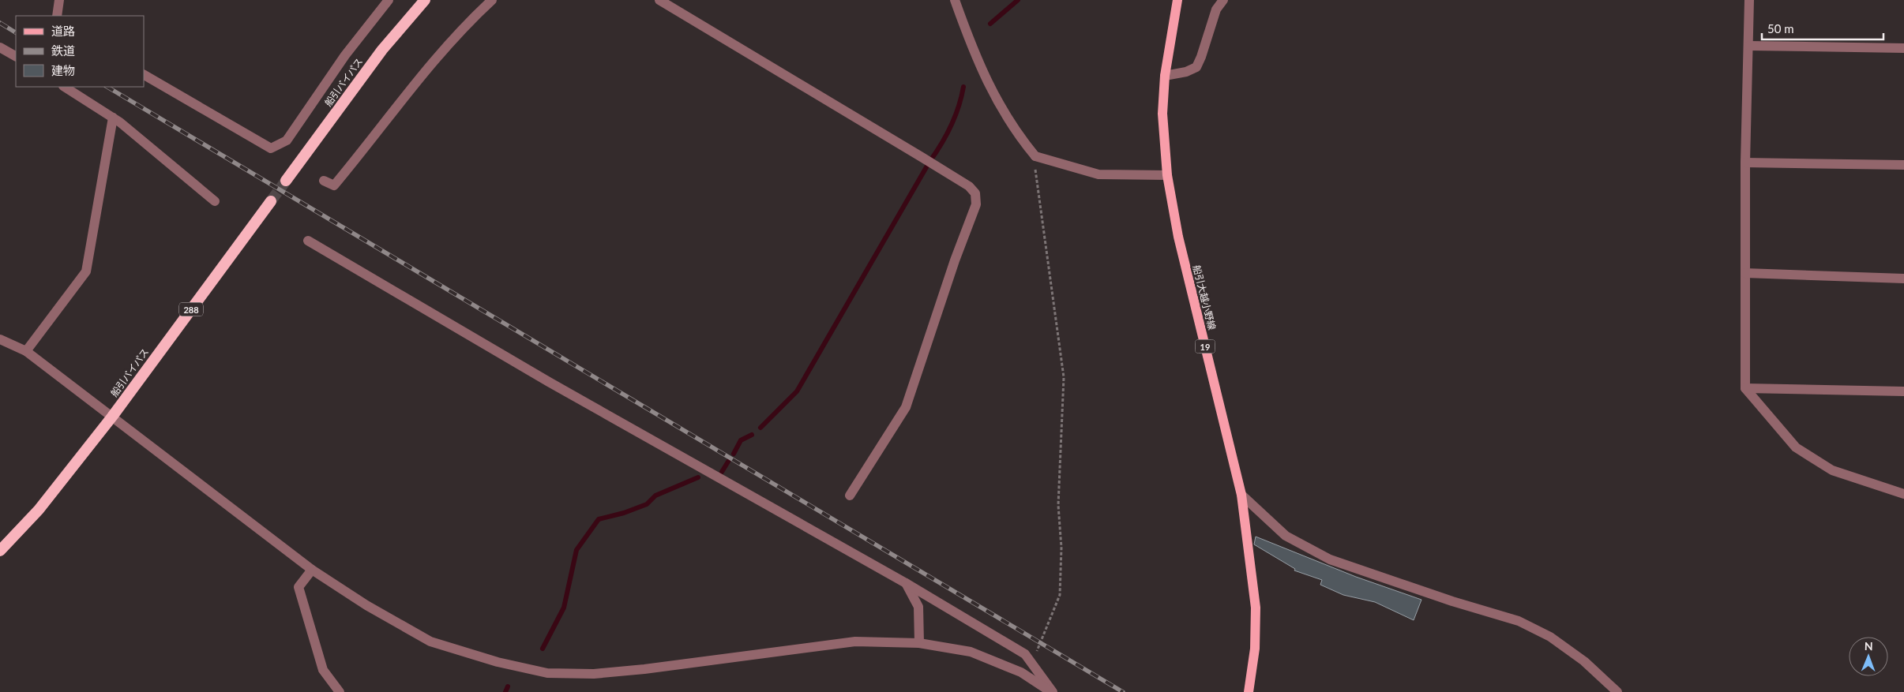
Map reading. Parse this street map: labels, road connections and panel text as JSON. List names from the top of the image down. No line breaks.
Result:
{"streets":{"highway":["船引バイパス","288"],"main road":["船引大越小野線","19"]},"legend":["道路","鉄道","建物"],"scale_bar":"50 m","north":"top"}
